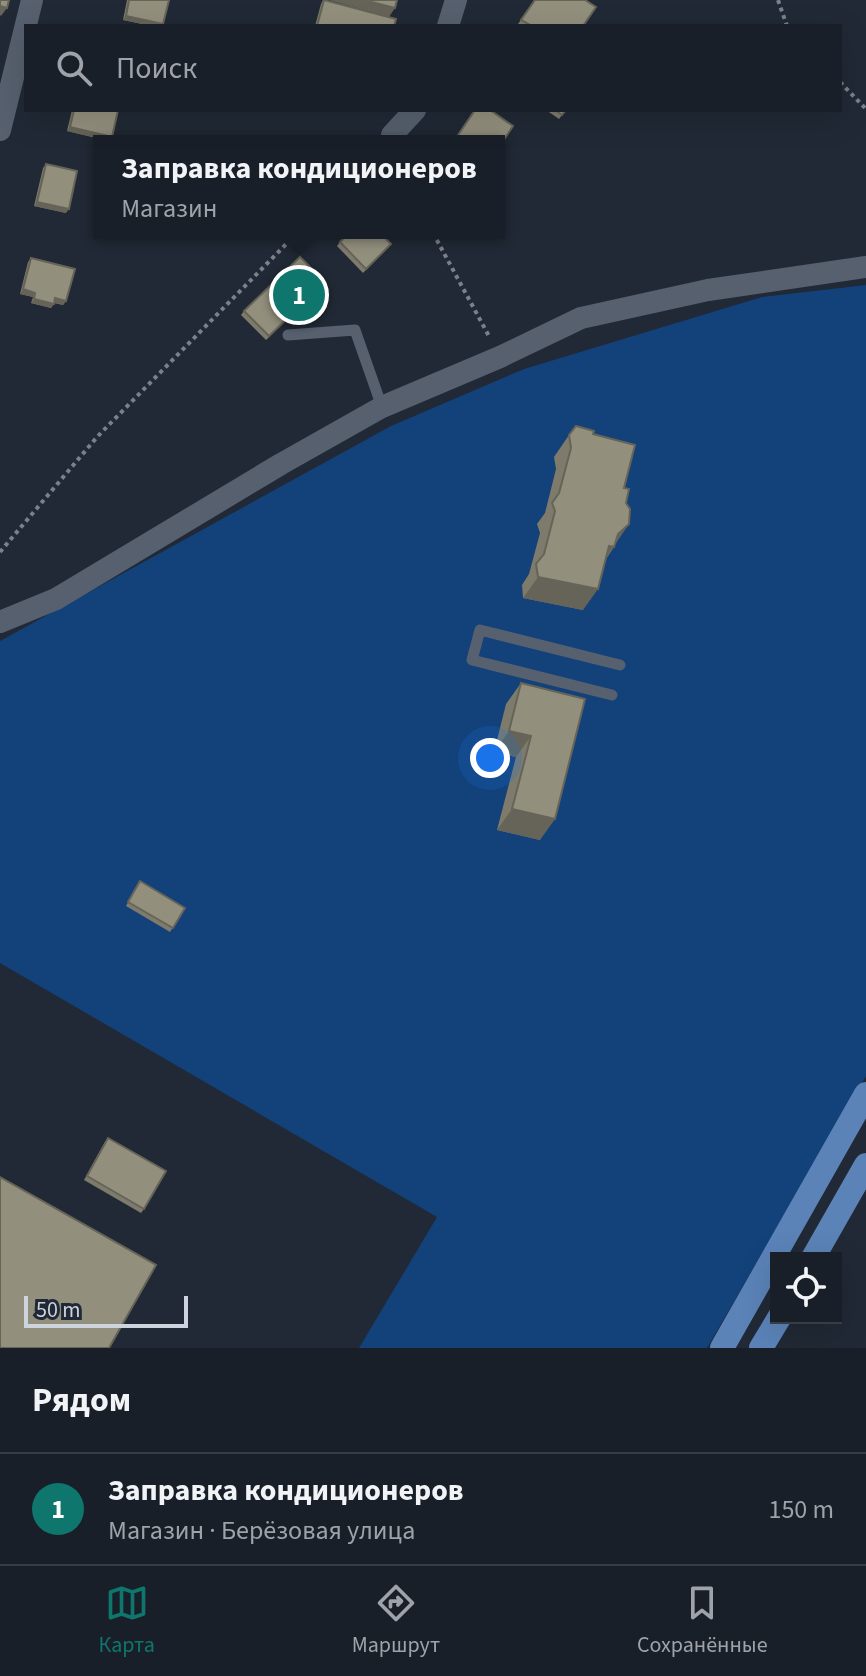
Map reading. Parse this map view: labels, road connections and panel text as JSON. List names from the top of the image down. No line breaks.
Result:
{"scale_bar":"50 m","page":{"search":"Поиск","popup":["Заправка кондиционеров","Магазин"],"pins":"1","scale":"50 m","heading":"Рядом","list":[{"mark":"1","name":"Заправка кондиционеров","note":"Магазин · Берёзовая улица","value":"150 m"}],"nav":["Карта","Маршрут","Сохранённые"]}}
